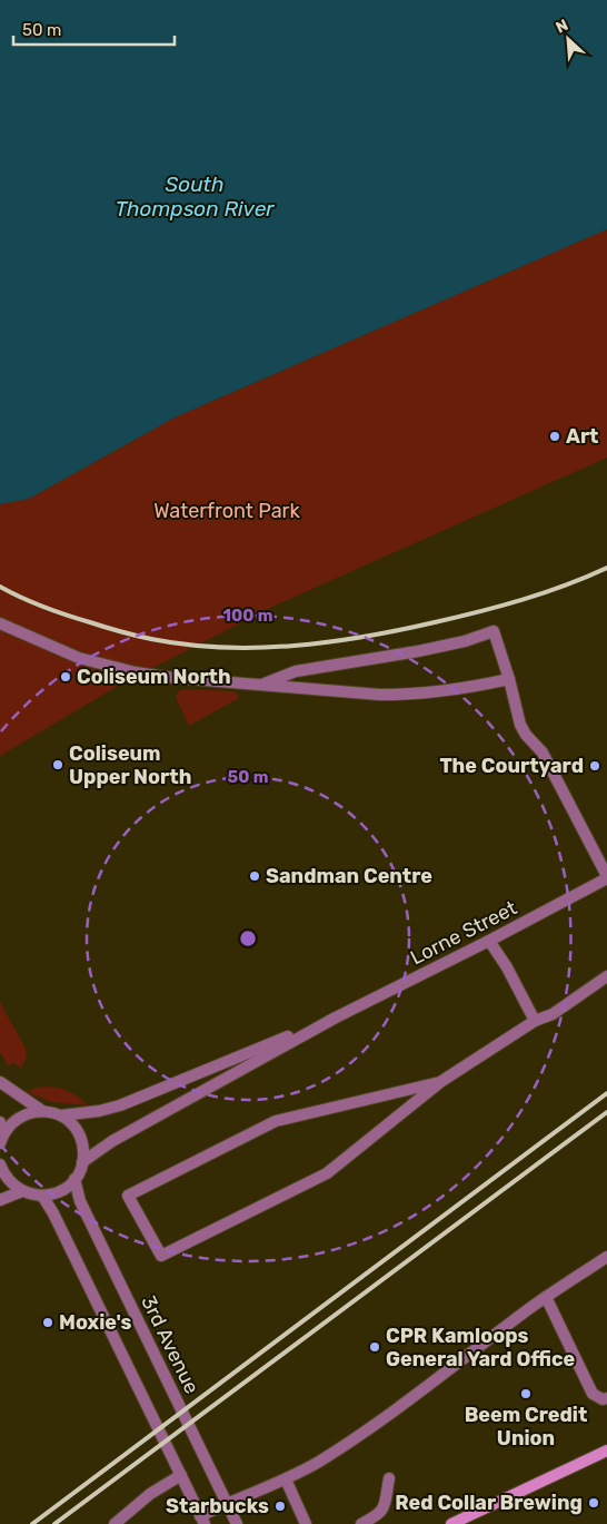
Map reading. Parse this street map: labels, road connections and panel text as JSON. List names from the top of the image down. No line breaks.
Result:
{"streets":{"street":["Lorne Street","3rd Avenue"]},"water":["South Thompson River"],"parks":["Waterfront Park"],"places":["Art","Coliseum North","Coliseum Upper North","The Courtyard","Sandman Centre","Moxie's","CPR Kamloops General Yard Office","Beem Credit Union","Red Collar Brewing","Starbucks"],"scale_bar":"50 m","north":"top left","rings":["100 m","50 m"]}
